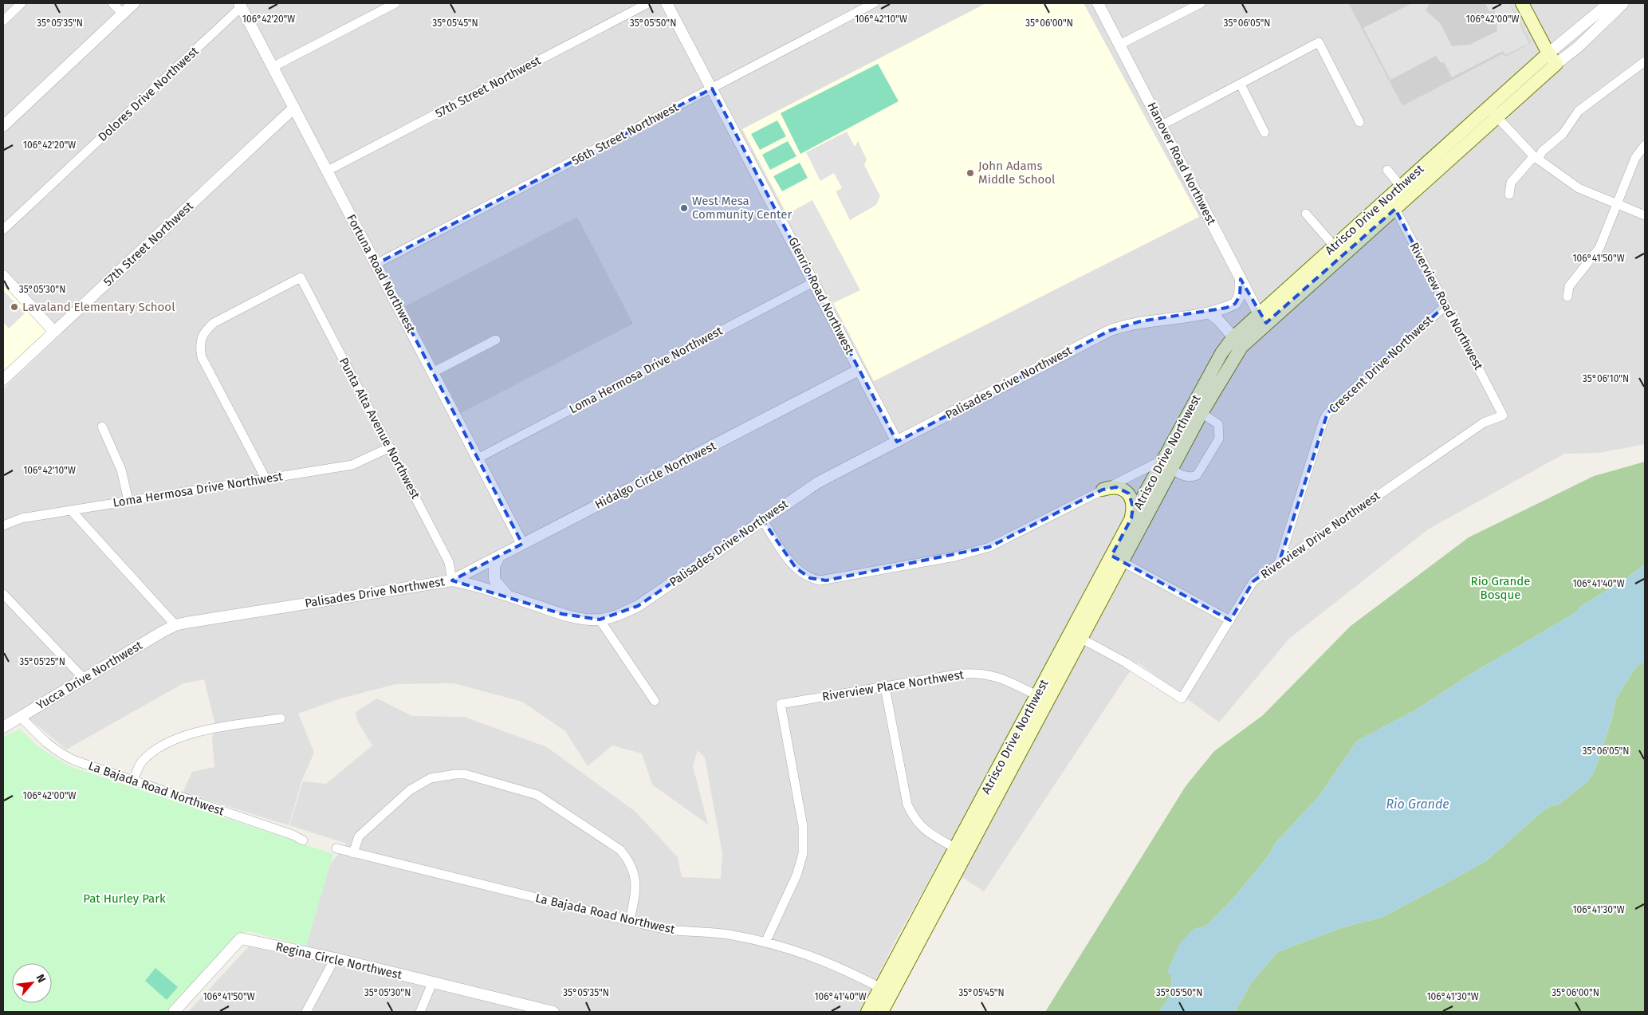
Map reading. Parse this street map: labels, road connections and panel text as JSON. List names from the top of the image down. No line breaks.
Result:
{"streets":{"main road":["Atrisco Drive Northwest"],"street":["57th Street Northwest","Dolores Drive Northwest","56th Street Northwest","Hanover Road Northwest","Fortuna Road Northwest","Glenrio Road Northwest","Riverview Road Northwest","Crescent Drive Northwest","Loma Hermosa Drive Northwest","Palisades Drive Northwest","Punta Alta Avenue Northwest","Hidalgo Circle Northwest","Riverview Drive Northwest","Yucca Drive Northwest","Riverview Place Northwest","La Bajada Road Northwest","Regina Circle Northwest"]},"crossings":[["57th Street Northwest","Fortuna Road Northwest"],["Dolores Drive Northwest","Fortuna Road Northwest"],["56th Street Northwest","Fortuna Road Northwest"],["56th Street Northwest","Glenrio Road Northwest"],["Hanover Road Northwest","Atrisco Drive Northwest"],["Hanover Road Northwest","Palisades Drive Northwest"],["Atrisco Drive Northwest","Riverview Road Northwest"],["Atrisco Drive Northwest","Riverview Drive Northwest"],["Atrisco Drive Northwest","Riverview Place Northwest"],["Atrisco Drive Northwest","La Bajada Road Northwest"],["Fortuna Road Northwest","Loma Hermosa Drive Northwest"],["Fortuna Road Northwest","Hidalgo Circle Northwest"],["Glenrio Road Northwest","Loma Hermosa Drive Northwest"],["Glenrio Road Northwest","Palisades Drive Northwest"],["Glenrio Road Northwest","Hidalgo Circle Northwest"],["Riverview Road Northwest","Crescent Drive Northwest"],["Riverview Road Northwest","Riverview Drive Northwest"],["Crescent Drive Northwest","Riverview Drive Northwest"],["Loma Hermosa Drive Northwest","Punta Alta Avenue Northwest"],["Palisades Drive Northwest","Punta Alta Avenue Northwest"],["Palisades Drive Northwest","Hidalgo Circle Northwest"],["Palisades Drive Northwest","Yucca Drive Northwest"],["Punta Alta Avenue Northwest","Hidalgo Circle Northwest"],["Yucca Drive Northwest","La Bajada Road Northwest"],["Riverview Place Northwest","La Bajada Road Northwest"]],"water":["Rio Grande"],"parks":["Rio Grande Bosque","Pat Hurley Park"],"places":["John Adams Middle School","West Mesa Community Center","Lavaland Elementary School"],"north":"top right","coordinates":["106°42'20\"W","106°42'10\"W","106°42'00\"W","35°05'35\"N","35°05'45\"N","35°05'50\"N","35°06'00\"N","35°06'05\"N","106°41'50\"W","35°05'30\"N","35°06'10\"N","106°41'40\"W","35°05'25\"N","106°41'30\"W"]}
